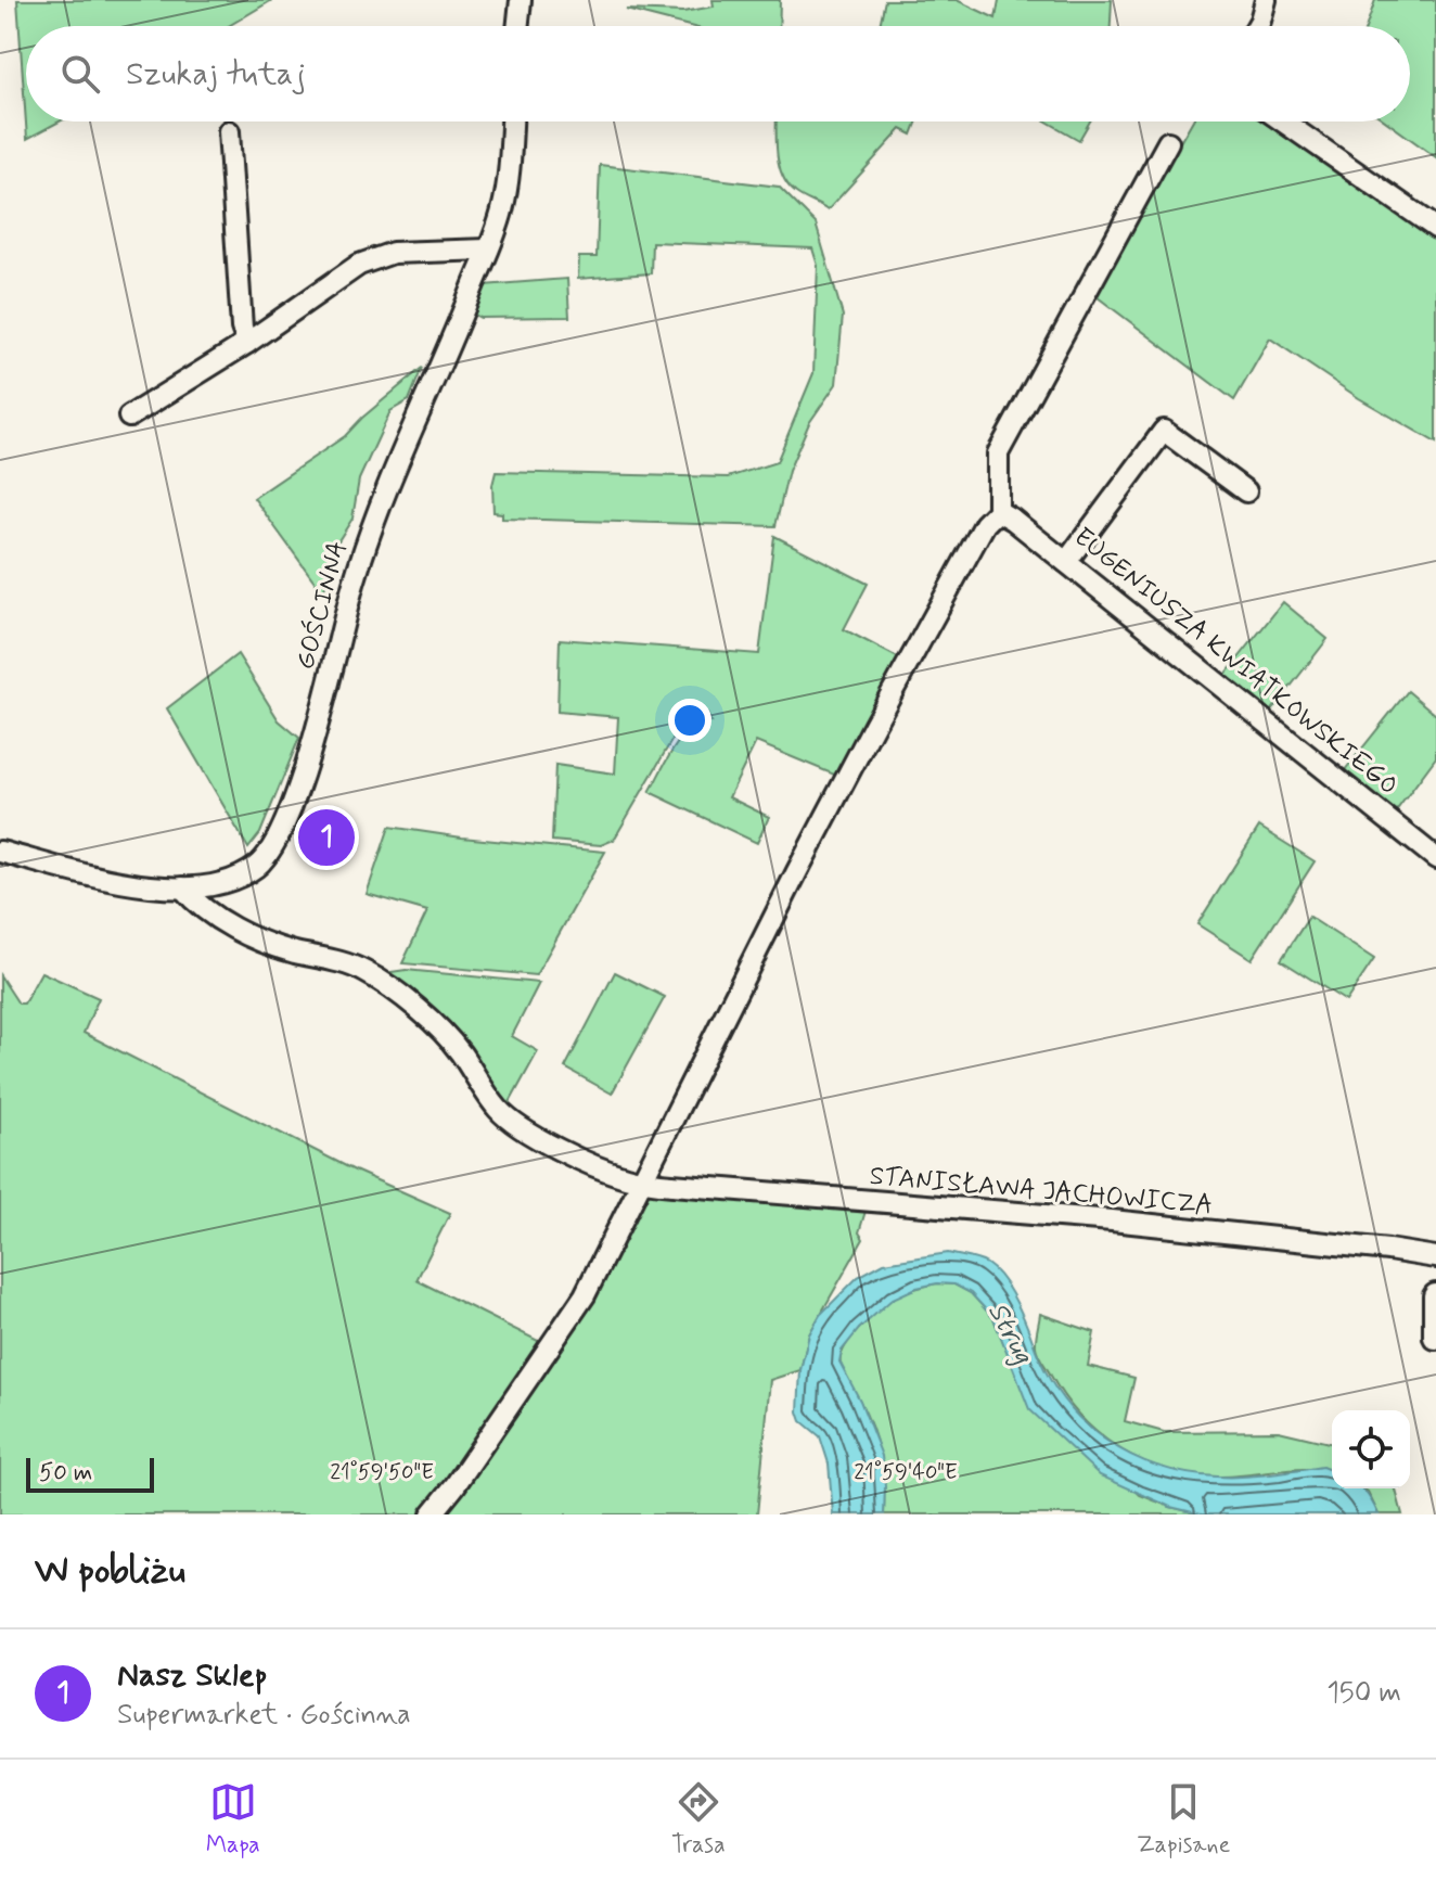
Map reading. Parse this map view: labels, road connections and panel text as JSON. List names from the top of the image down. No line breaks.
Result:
{"streets":{"street":["GOŚCINNA","EUGENIUSZA KWIATKOWSKIEGO","STANISŁAWA JACHOWICZA"]},"crossings":[["GOŚCINNA","STANISŁAWA JACHOWICZA"]],"water":["Strug"],"scale_bar":"50 m","page":{"search":"Szukaj tutaj","pins":"1","scale":"50 m","heading":"W pobliżu","list":[{"mark":"1","name":"Nasz Sklep","note":"Supermarket · Gościnna","value":"150 m"}],"nav":["Mapa","Trasa","Zapisane"]},"coordinates":["21°59'50\"E","21°59'40\"E"]}
